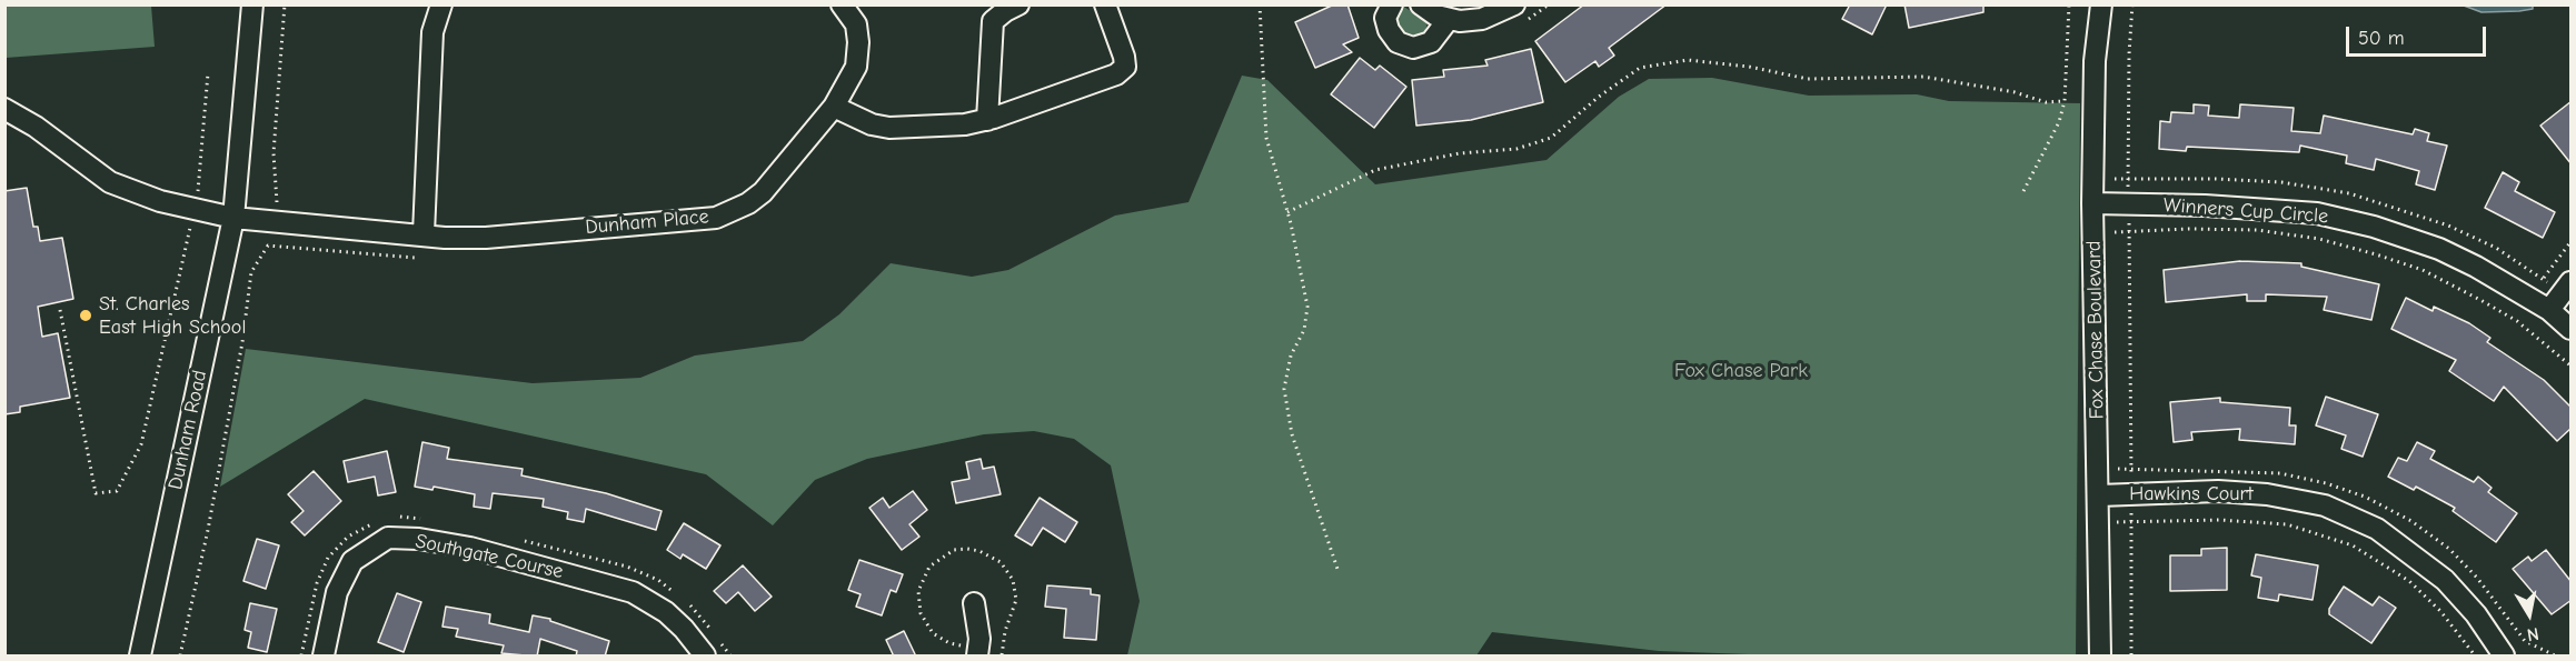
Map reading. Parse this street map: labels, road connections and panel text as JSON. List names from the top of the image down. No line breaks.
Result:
{"streets":{"street":["Winners Cup Circle","Dunham Place","Fox Chase Boulevard","Dunham Road","Hawkins Court","Southgate Course"]},"crossings":[["Winners Cup Circle","Fox Chase Boulevard"],["Dunham Place","Dunham Road"],["Fox Chase Boulevard","Hawkins Court"]],"parks":["Fox Chase Park"],"places":["St. Charles East High School"],"scale_bar":"50 m","north":"bottom"}
